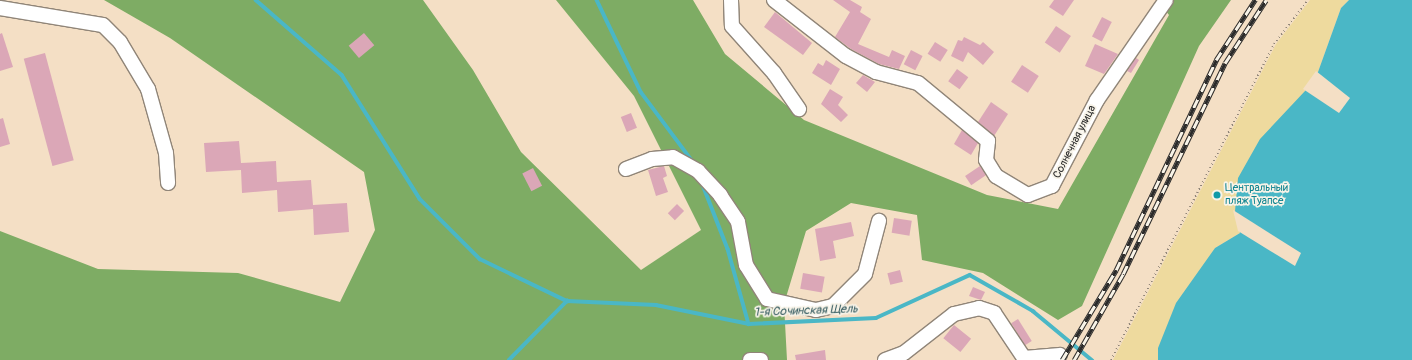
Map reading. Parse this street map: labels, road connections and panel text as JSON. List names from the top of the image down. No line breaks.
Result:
{"streets":{"street":["Солнечная улица"]},"water":["1-я Сочинская Щель"],"places":["Центральный пляж Туапсе"]}
